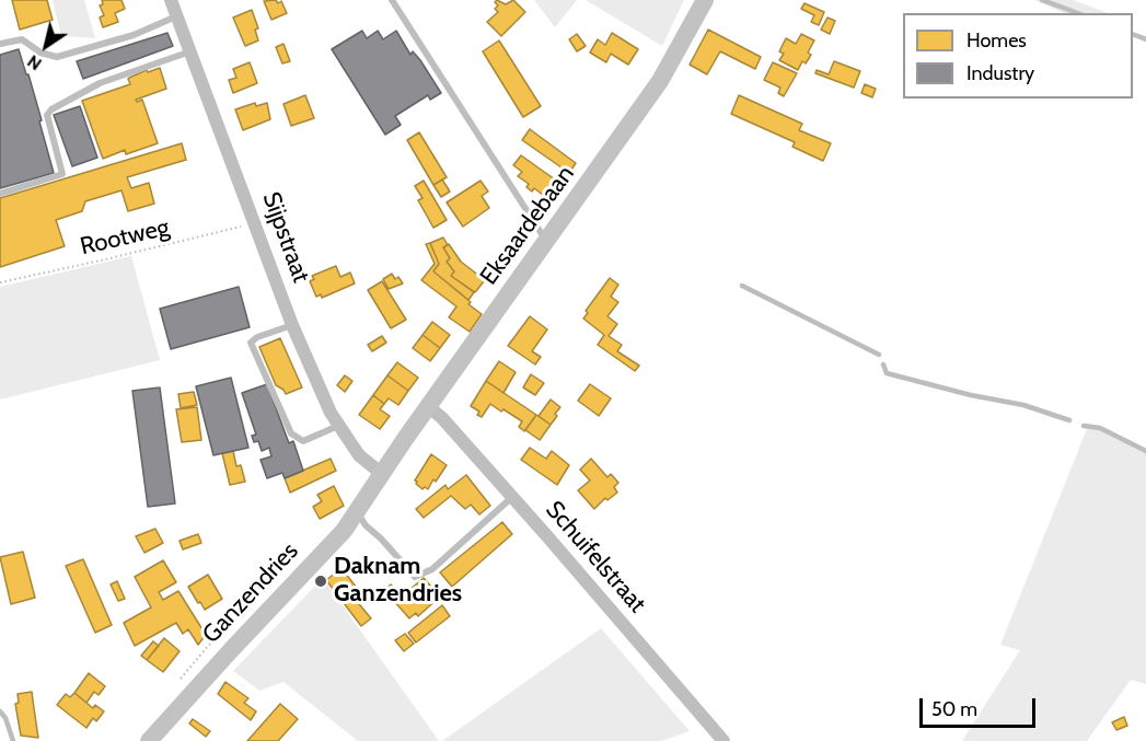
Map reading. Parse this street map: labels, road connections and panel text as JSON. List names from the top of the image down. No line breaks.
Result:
{"streets":{"main road":["Eksaardebaan","Ganzendries"],"street":["Sijpstraat","Schuifelstraat"],"path":["Rootweg"]},"crossings":[["Eksaardebaan","Sijpstraat"],["Eksaardebaan","Schuifelstraat"],["Eksaardebaan","Ganzendries"],["Rootweg","Sijpstraat"],["Sijpstraat","Ganzendries"]],"places":["Daknam Ganzendries"],"legend":["Homes","Industry"],"scale_bar":"50 m","north":"bottom left"}
